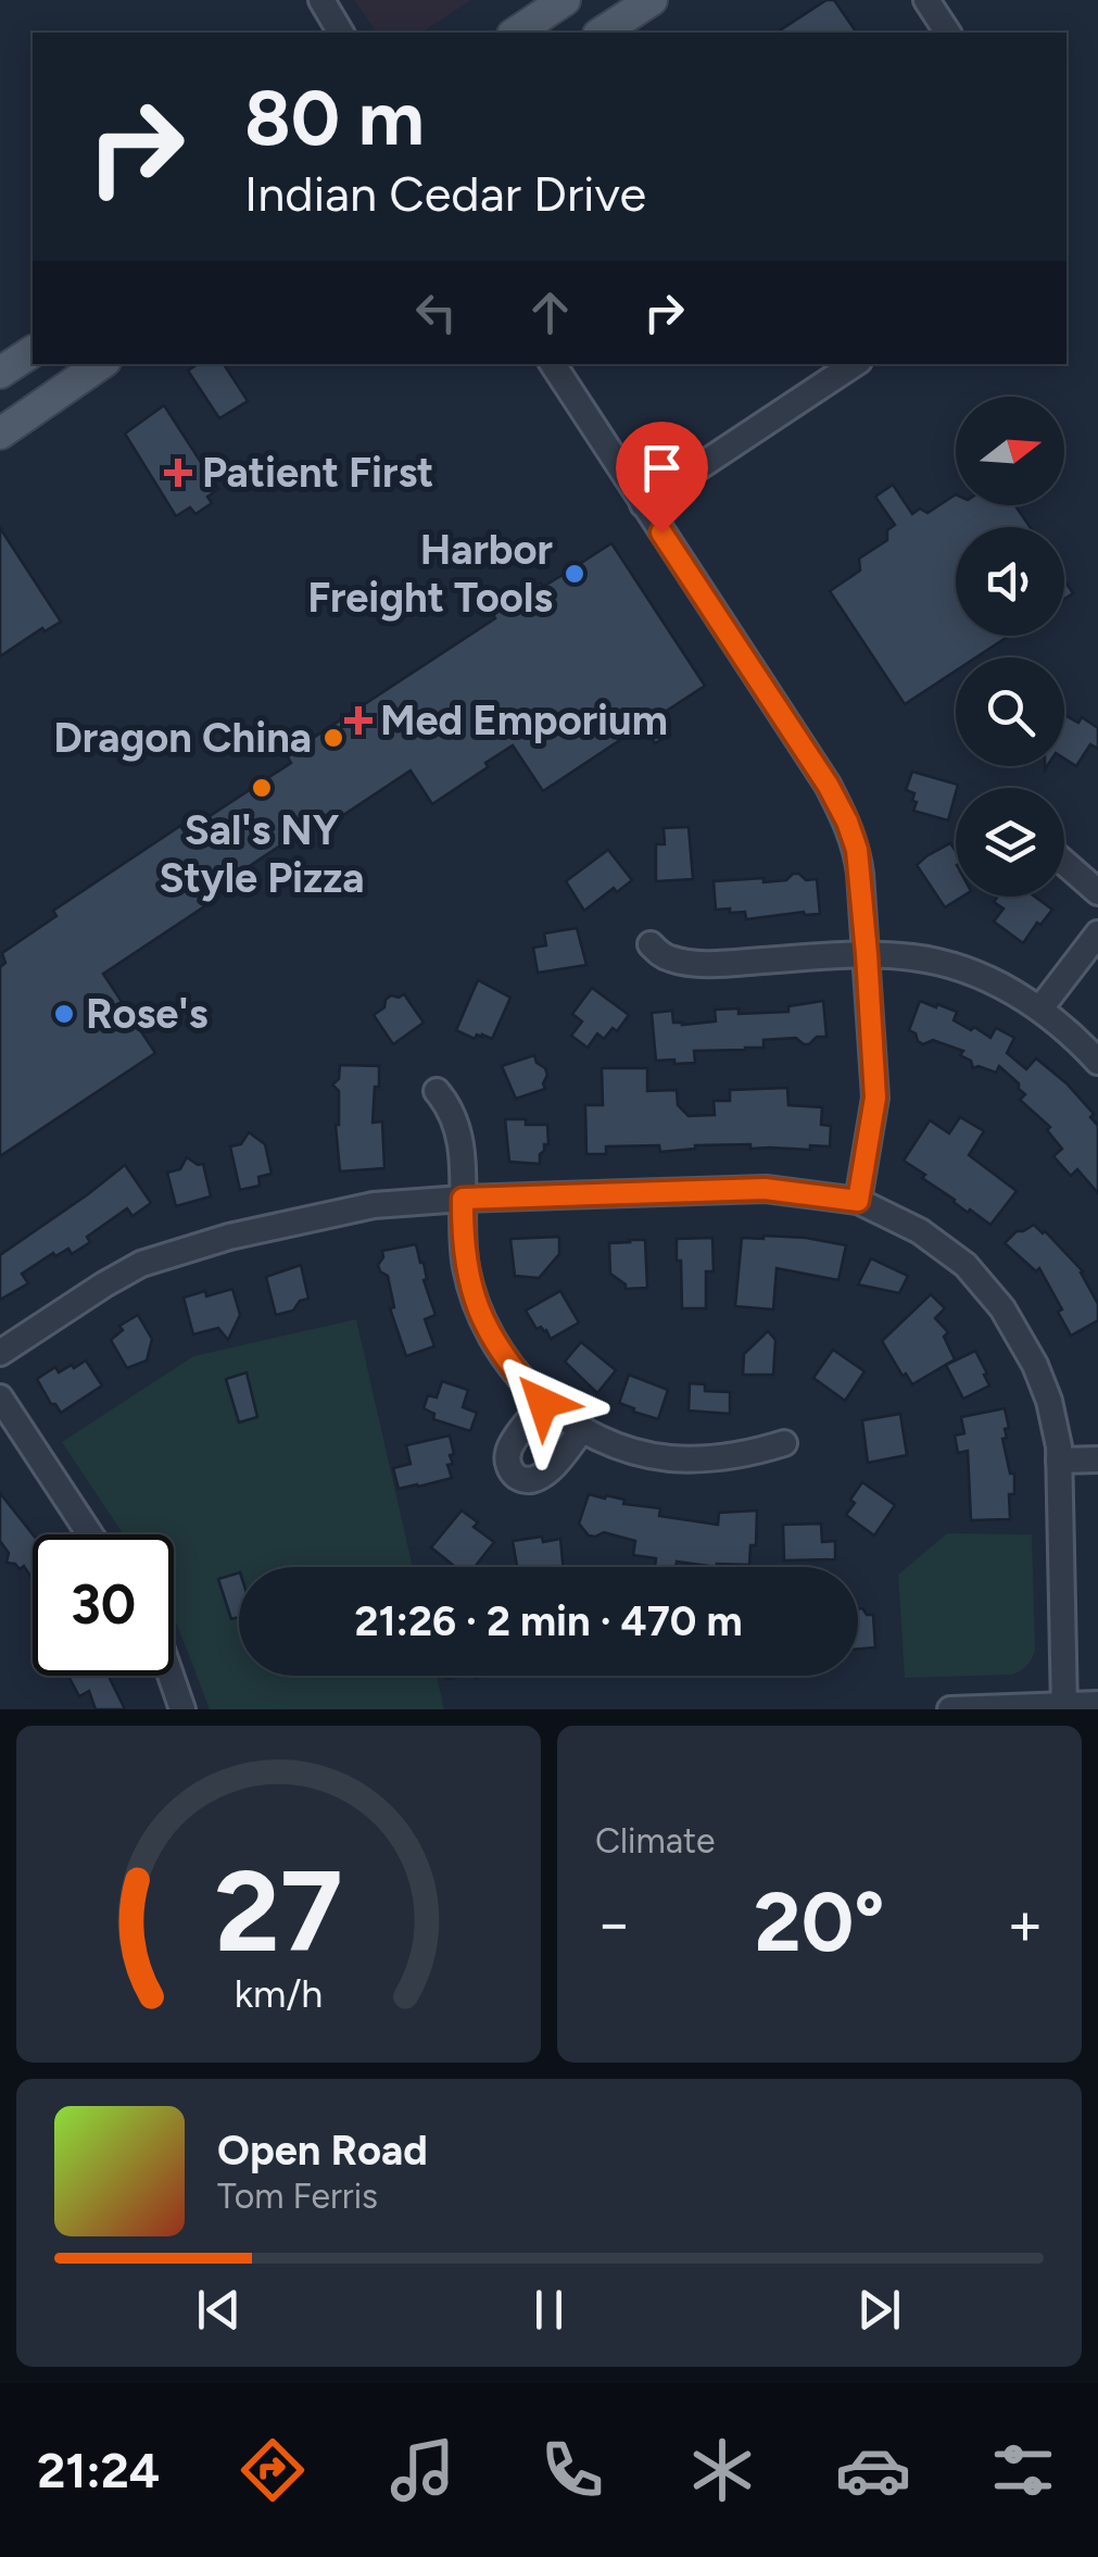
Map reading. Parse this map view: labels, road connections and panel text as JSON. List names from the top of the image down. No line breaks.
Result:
{"places":{"health":["Patient First","Med Emporium"],"other":["Harbor Freight Tools","Dragon China","Sal's NY Style Pizza","Rose's"]},"north":"right","page":{"turn":["80 m","Indian Cedar Drive"],"limit":"30","trip":"21:26 · 2 min · 470 m","tile":"Climate","heat":["−","20°","+"],"song":["Open Road","Tom Ferris"],"tabs":"21:24","gauge":["27","km/h"]}}
